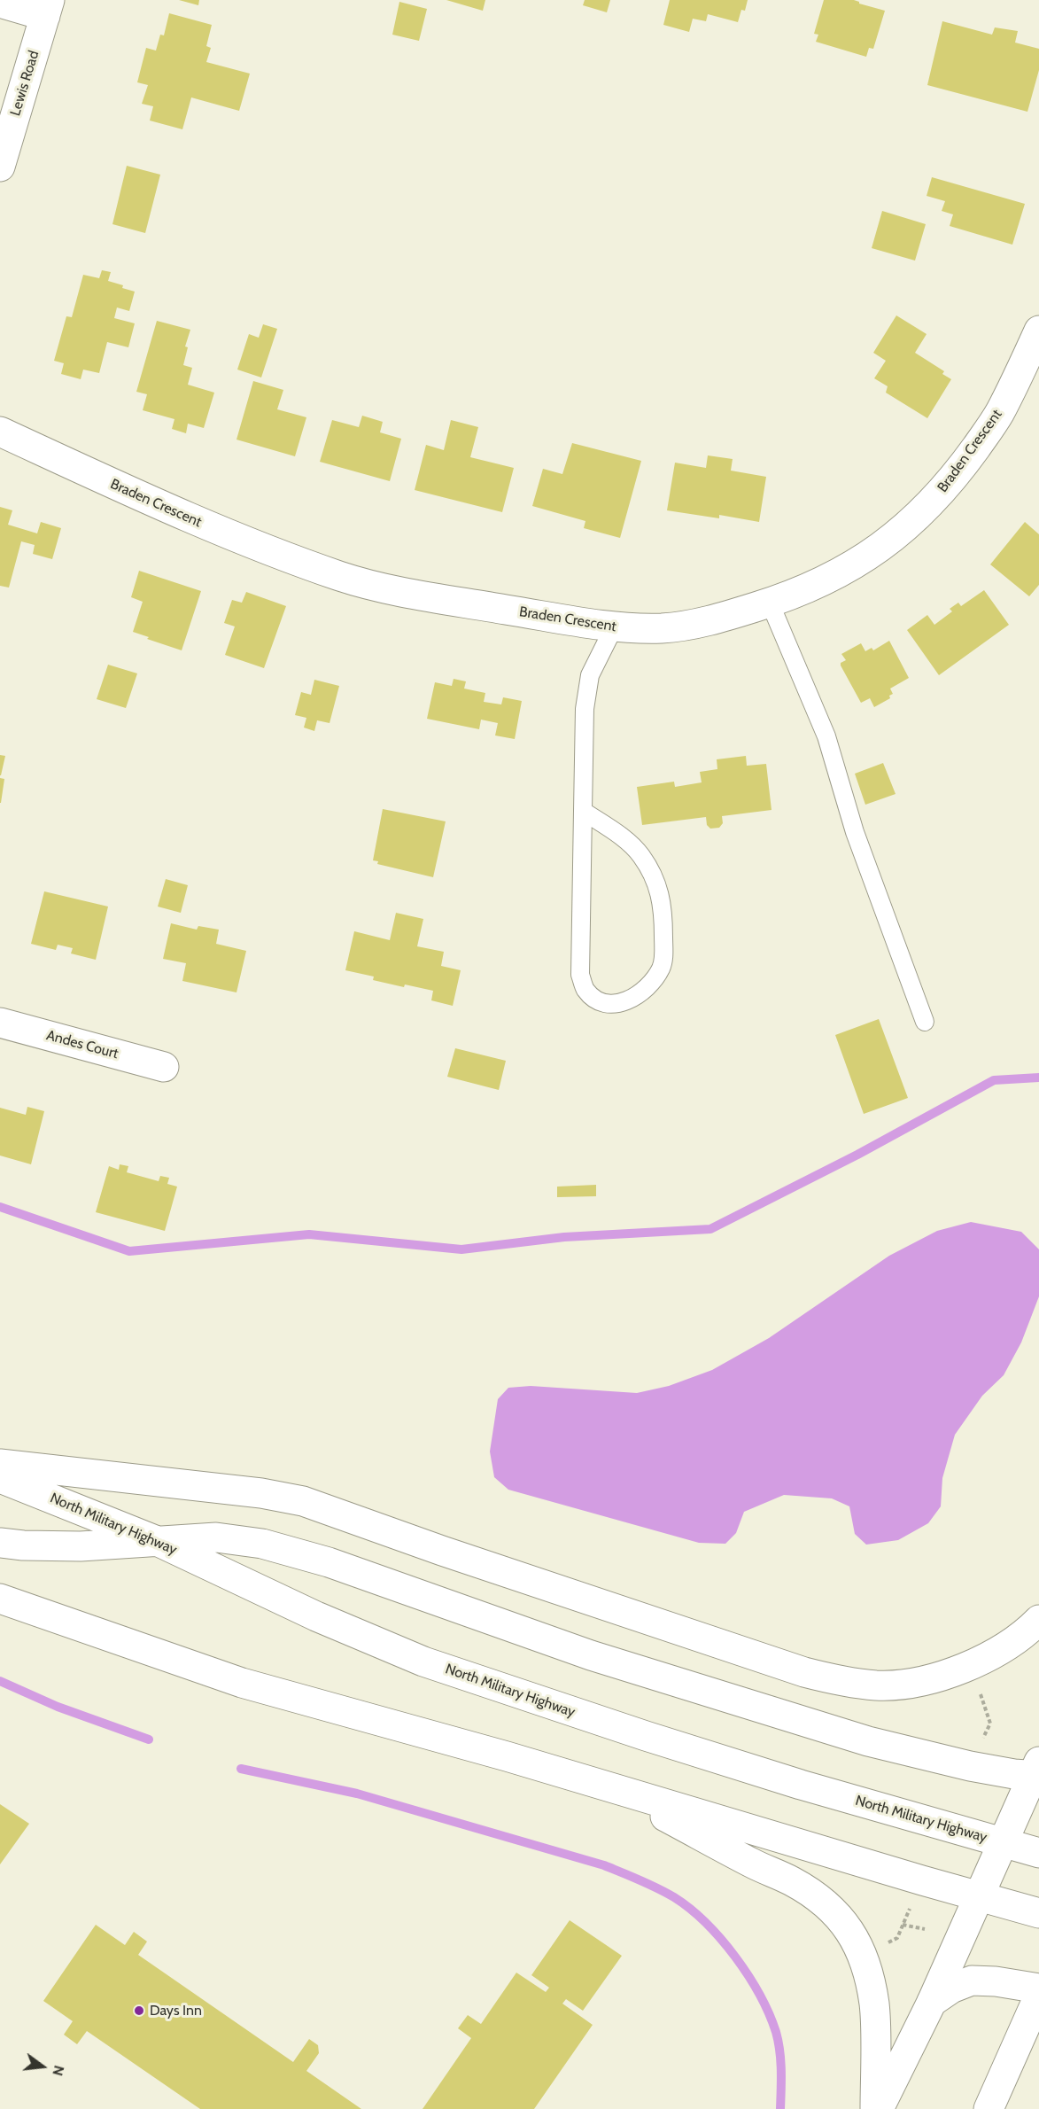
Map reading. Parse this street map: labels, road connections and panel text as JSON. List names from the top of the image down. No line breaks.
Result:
{"streets":{"main road":["Lewis Road","Braden Crescent","Andes Court","North Military Highway"]},"places":["Days Inn"],"north":"right"}
